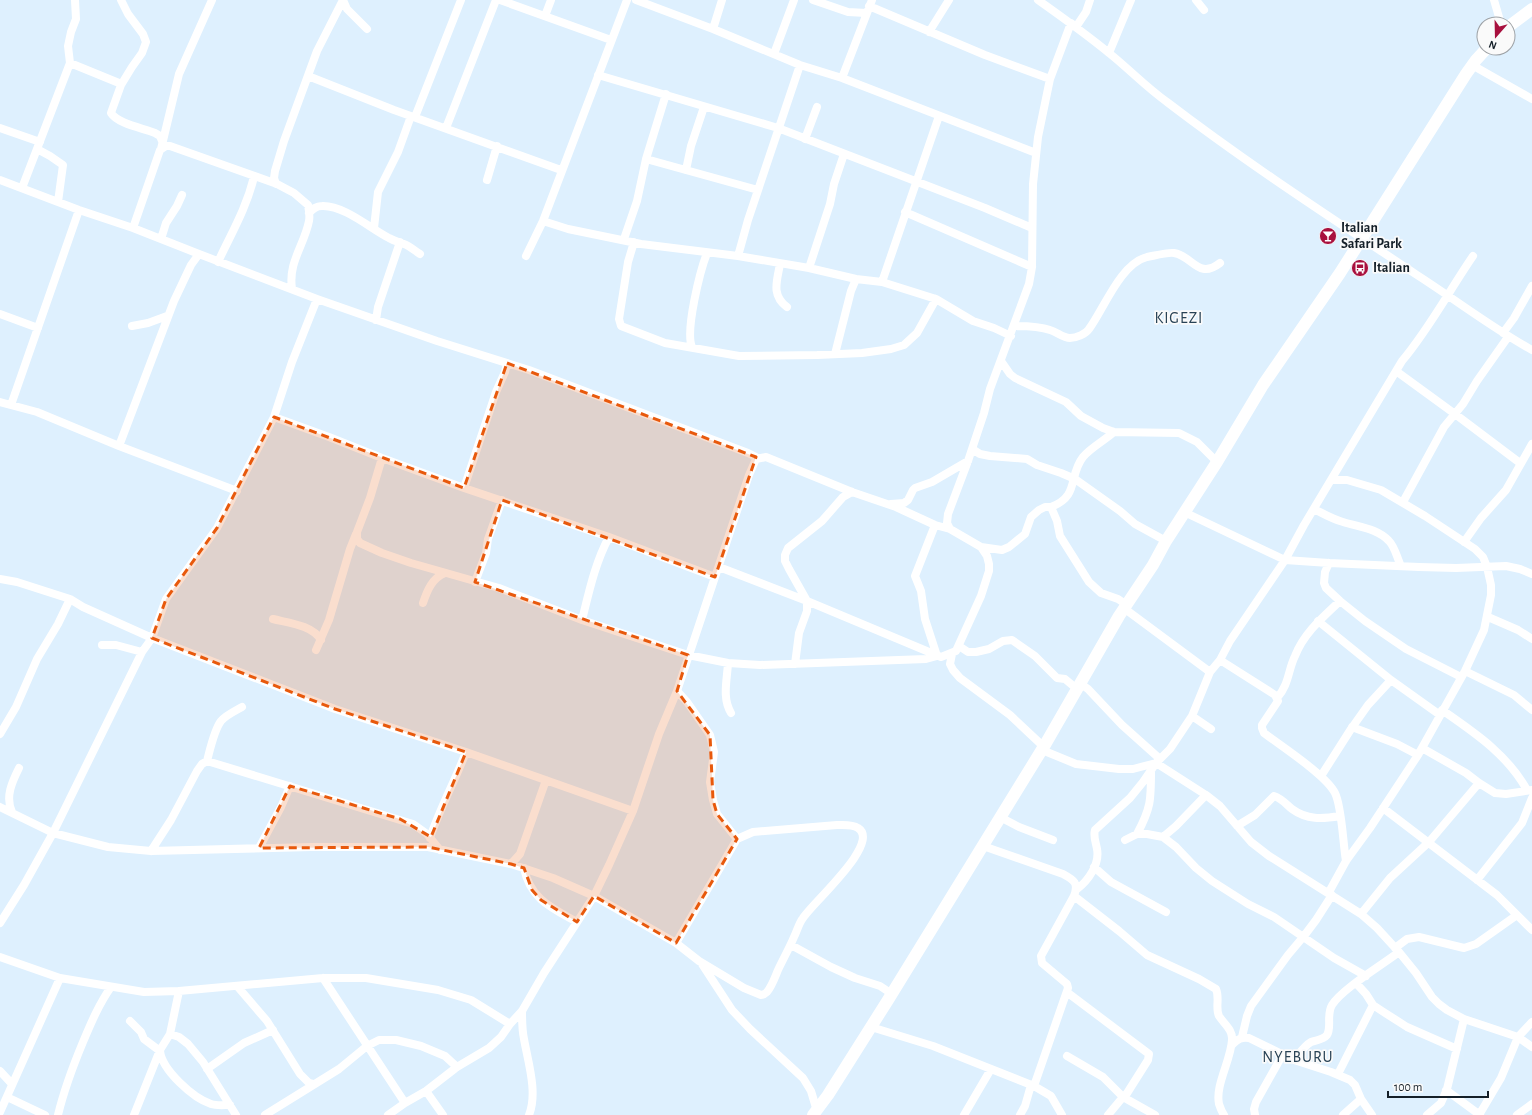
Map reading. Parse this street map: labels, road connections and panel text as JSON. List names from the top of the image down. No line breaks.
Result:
{"districts":["KIGEZI","NYEBURU"],"places":{"bar":["Italian Safari Park"],"bus stop":["Italian"]},"scale_bar":"100 m","north":"bottom"}
